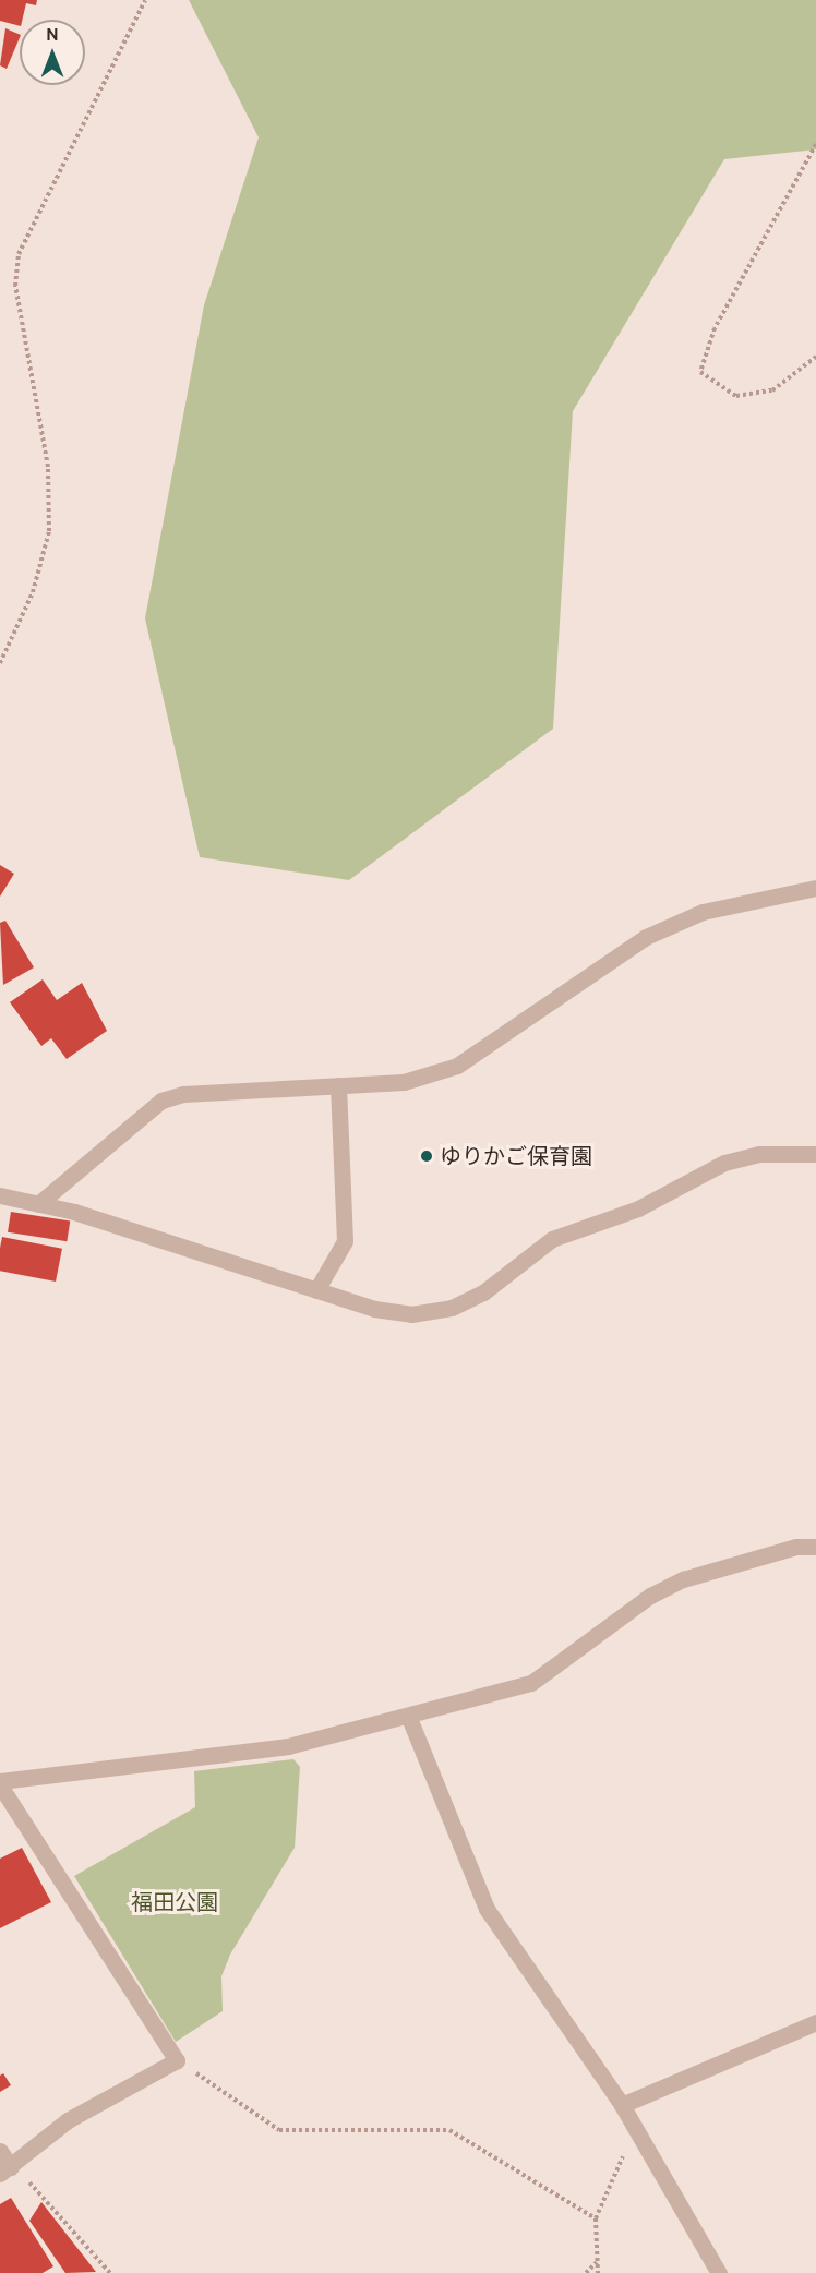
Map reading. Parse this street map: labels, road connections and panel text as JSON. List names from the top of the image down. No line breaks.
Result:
{"parks":["福田公園"],"places":["ゆりかご保育園"],"north":"top"}
